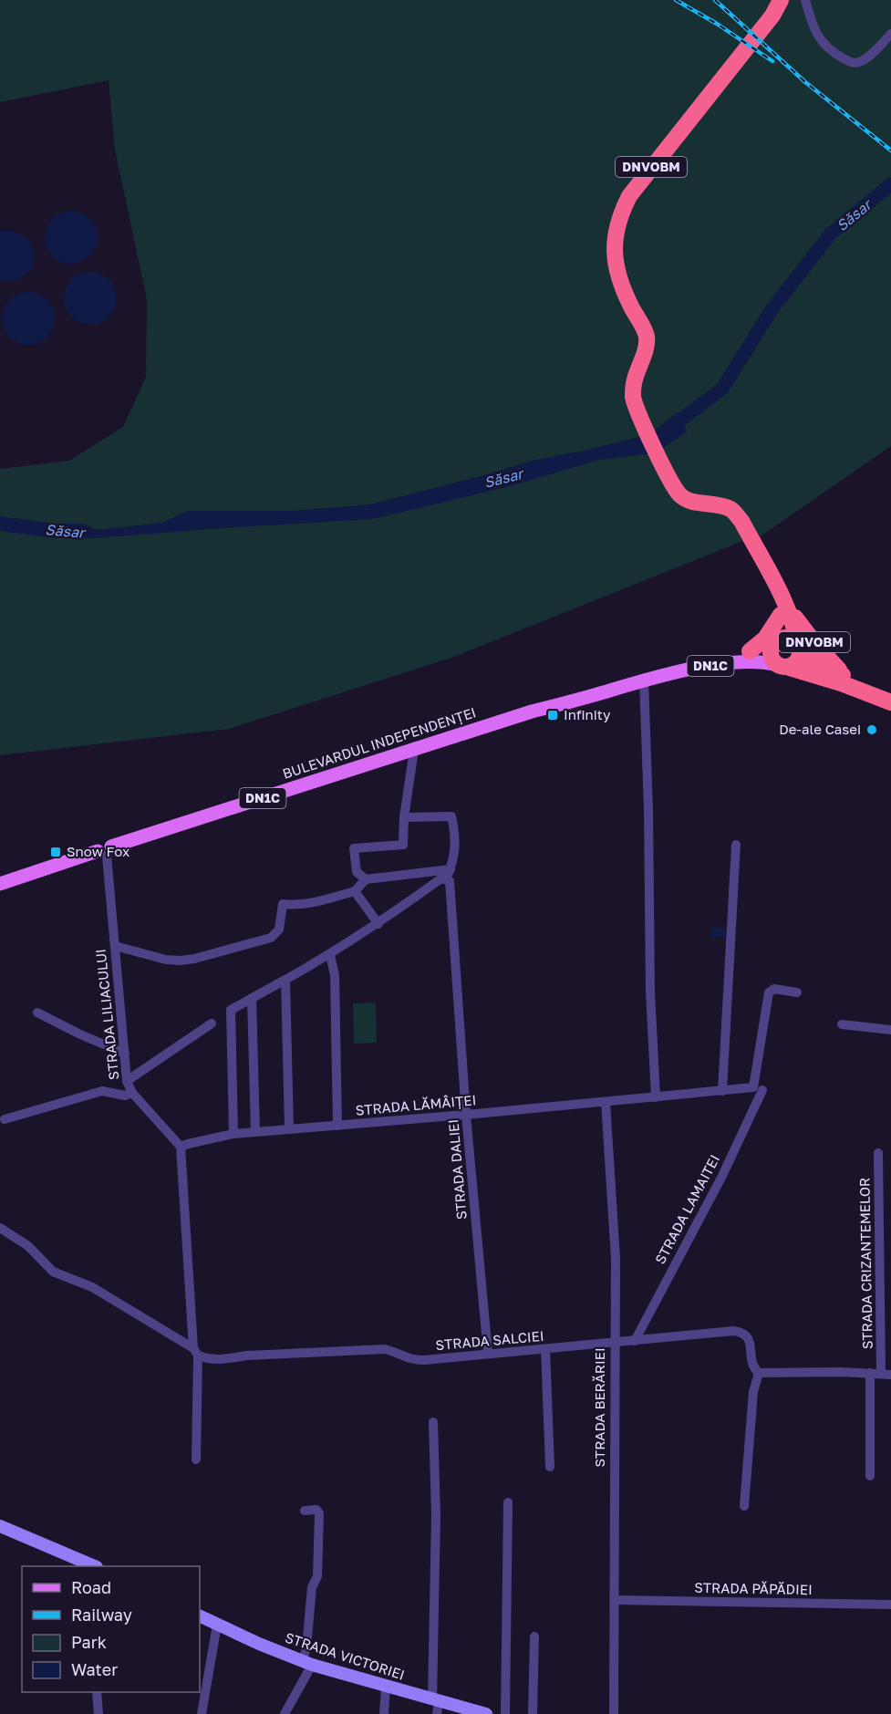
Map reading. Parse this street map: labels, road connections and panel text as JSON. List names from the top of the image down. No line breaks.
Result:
{"streets":{"highway":["DNVOBM","DN1C","BULEVARDUL INDEPENDENȚEI"],"street":["STRADA LILIACULUI","STRADA LĂMÂIȚEI","STRADA DALIEI","STRADA LAMAITEI","STRADA CRIZANTEMELOR","STRADA SALCIEI","STRADA BERĂRIEI","STRADA PĂPĂDIEI","STRADA VICTORIEI"]},"crossings":[["DNVOBM","BULEVARDUL INDEPENDENȚEI"],["BULEVARDUL INDEPENDENȚEI","STRADA LILIACULUI"],["STRADA LILIACULUI","STRADA LĂMÂIȚEI"],["STRADA LĂMÂIȚEI","STRADA DALIEI"],["STRADA LĂMÂIȚEI","STRADA LAMAITEI"],["STRADA LĂMÂIȚEI","STRADA BERĂRIEI"],["STRADA DALIEI","STRADA SALCIEI"],["STRADA LAMAITEI","STRADA SALCIEI"],["STRADA SALCIEI","STRADA BERĂRIEI"],["STRADA BERĂRIEI","STRADA PĂPĂDIEI"]],"water":["Săsar"],"places":{"transit":["Infinity","Snow Fox"],"other":["De-ale Casei"]},"legend":["Road","Railway","Park","Water"]}
